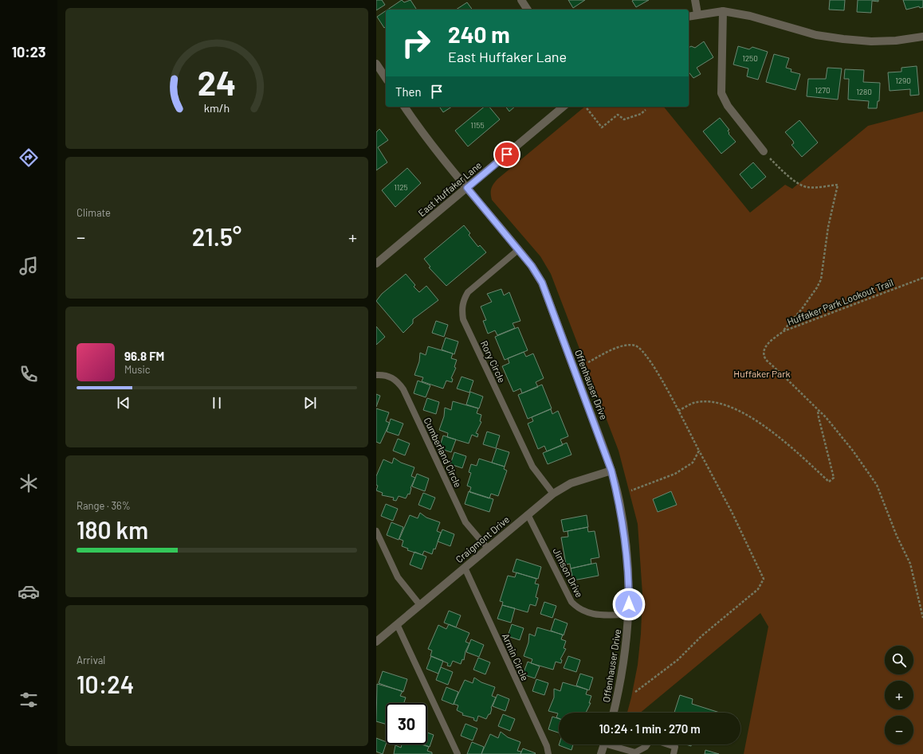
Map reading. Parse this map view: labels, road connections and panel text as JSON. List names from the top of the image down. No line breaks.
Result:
{"streets":{"street":["East Huffaker Lane","Offenhauser Drive","Craigmont Drive"],"lane":["Rory Circle","Cumberland Circle","Jimson Drive","Armin Circle"],"path":["Huffaker Park Lookout Trail"]},"crossings":[["East Huffaker Lane","Offenhauser Drive"],["Rory Circle","Offenhauser Drive"],["Rory Circle","Craigmont Drive"],["Offenhauser Drive","Craigmont Drive"],["Offenhauser Drive","Jimson Drive"],["Cumberland Circle","Craigmont Drive"],["Craigmont Drive","Jimson Drive"],["Craigmont Drive","Armin Circle"]],"parks":["Huffaker Park"],"house_numbers":["1250","1290","1270","1280","1155","1125"],"page":{"tabs":"10:23","turn":["240 m","East Huffaker Lane"],"then":"Then","tile":["Climate",["Range · 36%","180 km"],["Arrival","10:24"]],"heat":["−","21.5°","+"],"song":["96.8 FM","Music"],"map_buttons":["+","−"],"limit":"30","trip":"10:24 · 1 min · 270 m","gauge":["24","km/h"]}}
